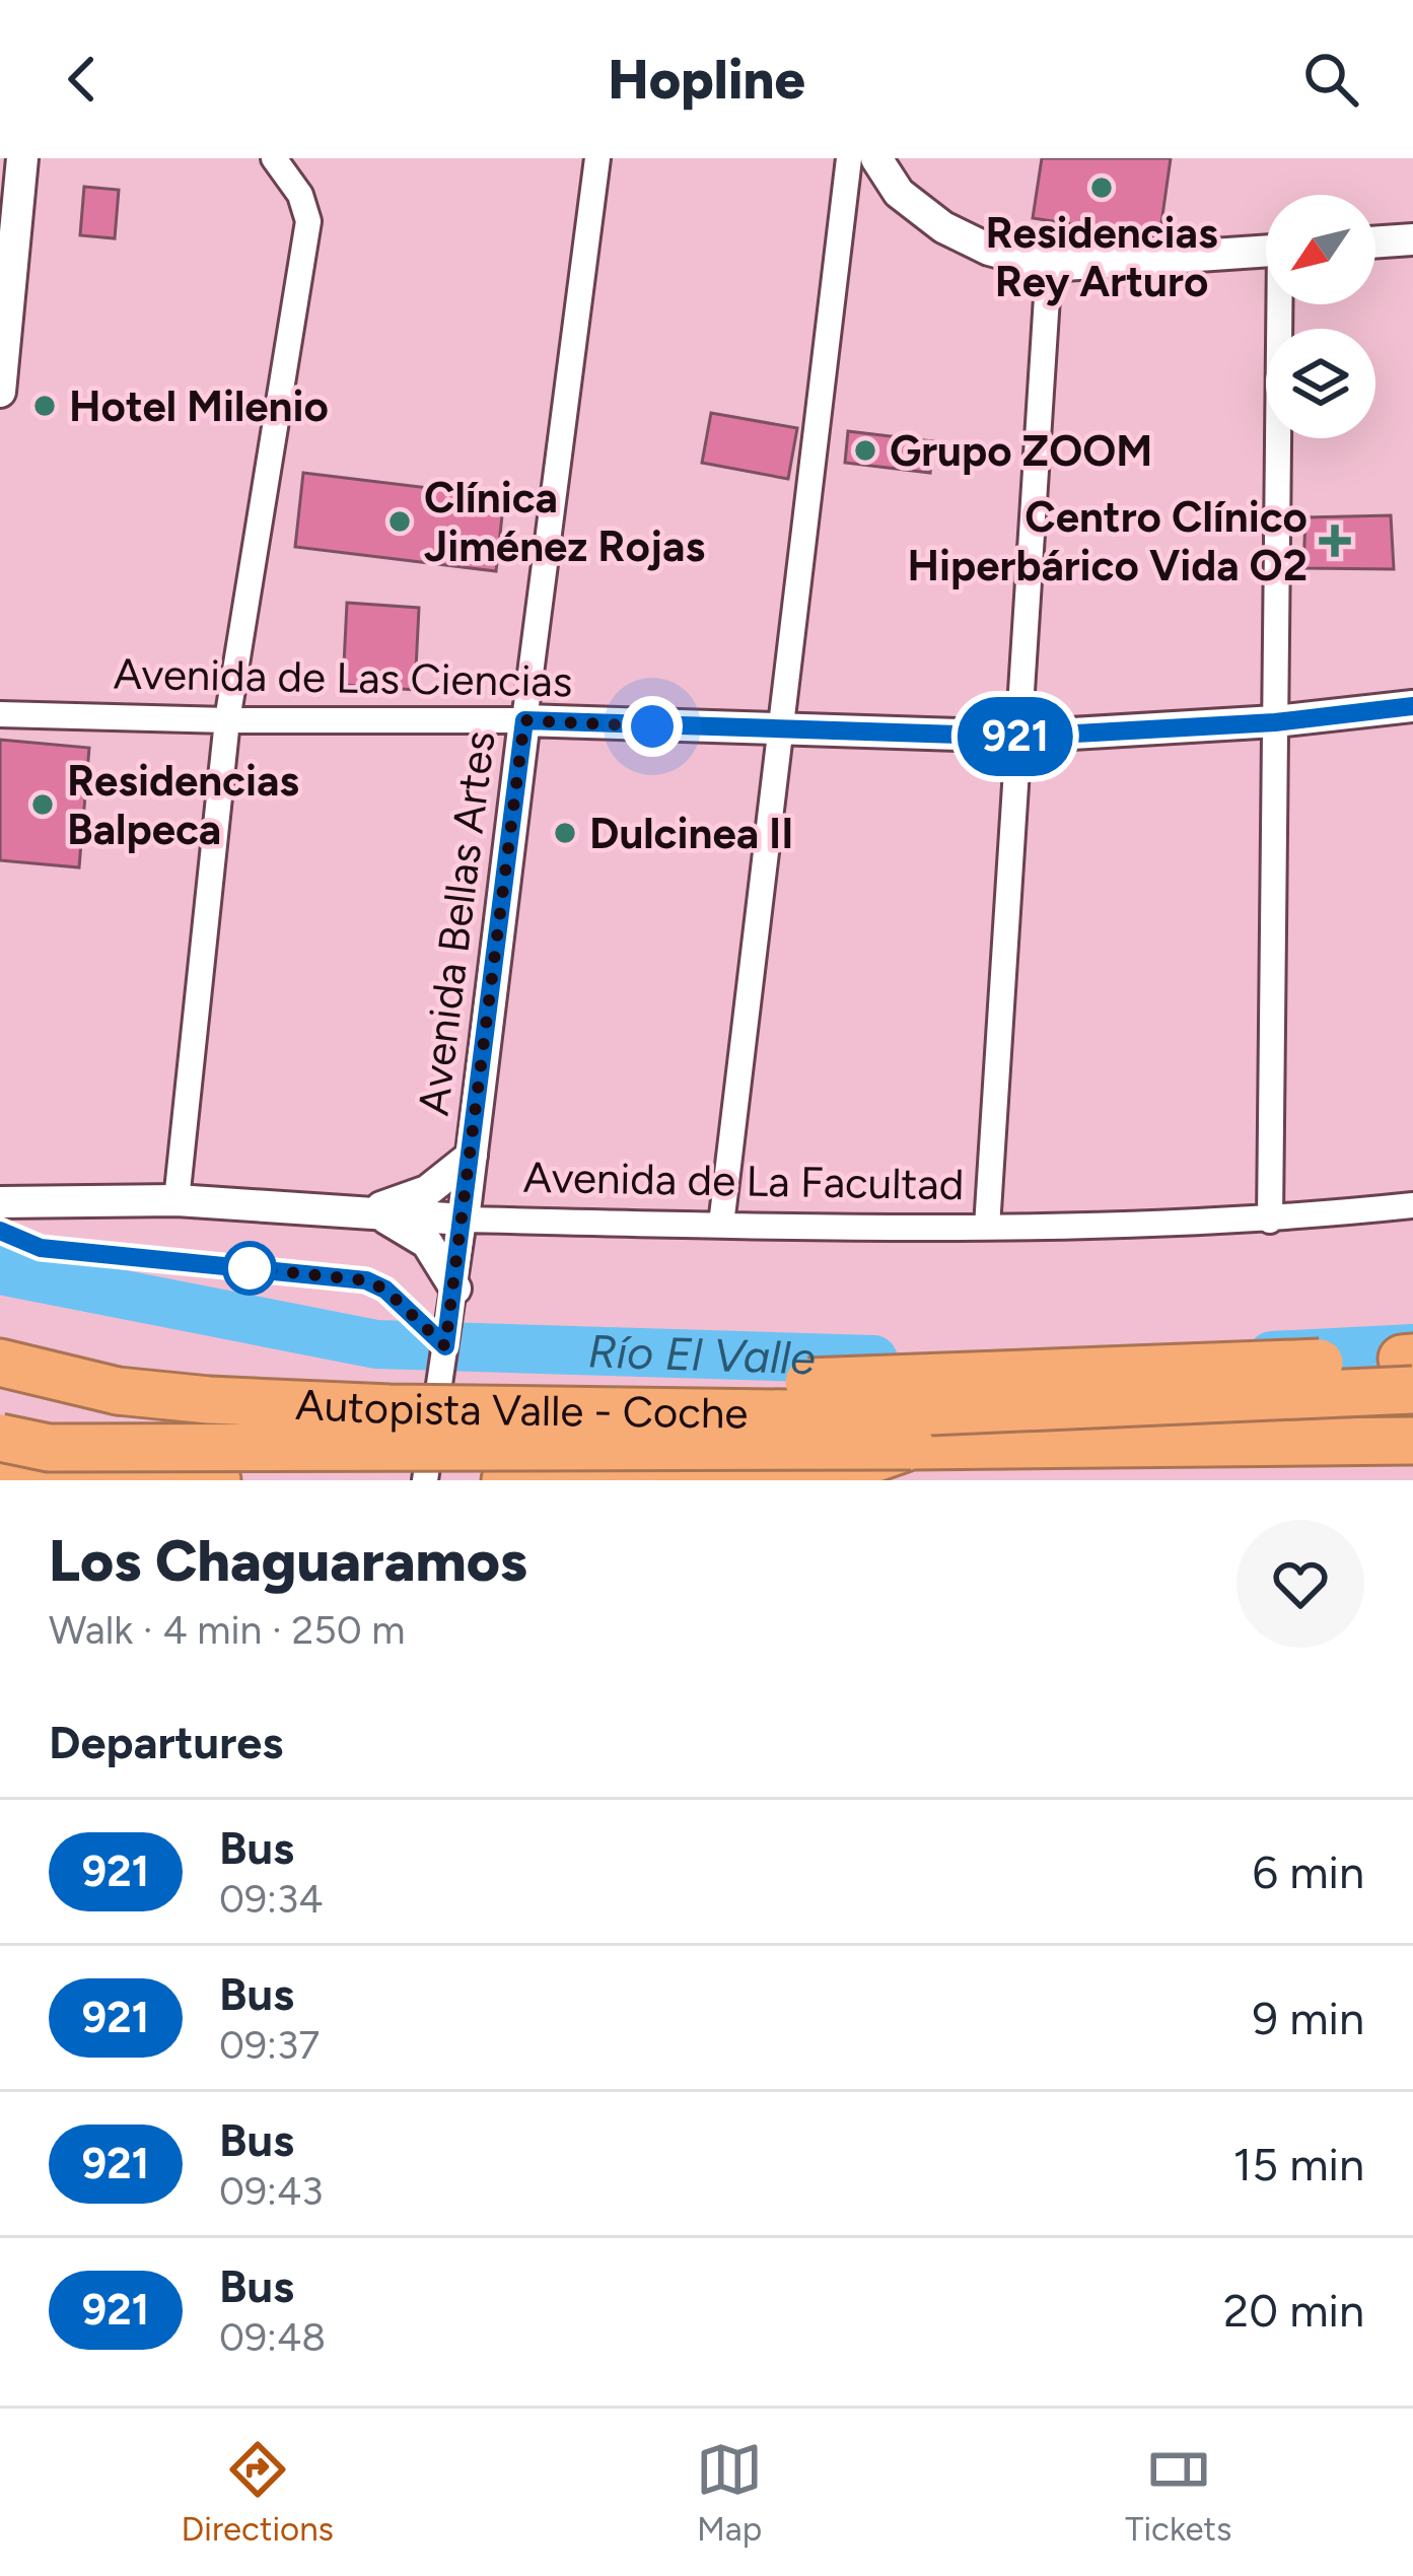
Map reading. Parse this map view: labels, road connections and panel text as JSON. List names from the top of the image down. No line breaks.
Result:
{"streets":{"highway":["Autopista Valle - Coche"],"street":["Avenida de Las Ciencias","Avenida Bellas Artes","Avenida de La Facultad"]},"crossings":[["Avenida de Las Ciencias","Avenida Bellas Artes"],["Avenida Bellas Artes","Avenida de La Facultad"]],"water":["Río El Valle"],"places":{"other":["Residencias Rey Arturo","Hotel Milenio","Grupo ZOOM","Clínica Jiménez Rojas","Residencias Balpeca","Dulcinea II"],"health":["Centro Clínico Hiperbárico Vida O2"]},"lines":["bus line 921"],"north":"bottom left","page":{"header":"Hopline","on_map":"921","heading":[["Los Chaguaramos","Walk · 4 min · 250 m"],"Departures"],"list":[{"mark":"921","name":"Bus","note":"09:34","value":"6 min"},{"mark":"921","name":"Bus","note":"09:37","value":"9 min"},{"mark":"921","name":"Bus","note":"09:43","value":"15 min"},{"mark":"921","name":"Bus","note":"09:48","value":"20 min"}],"tabs":["Directions","Map","Tickets"]}}
